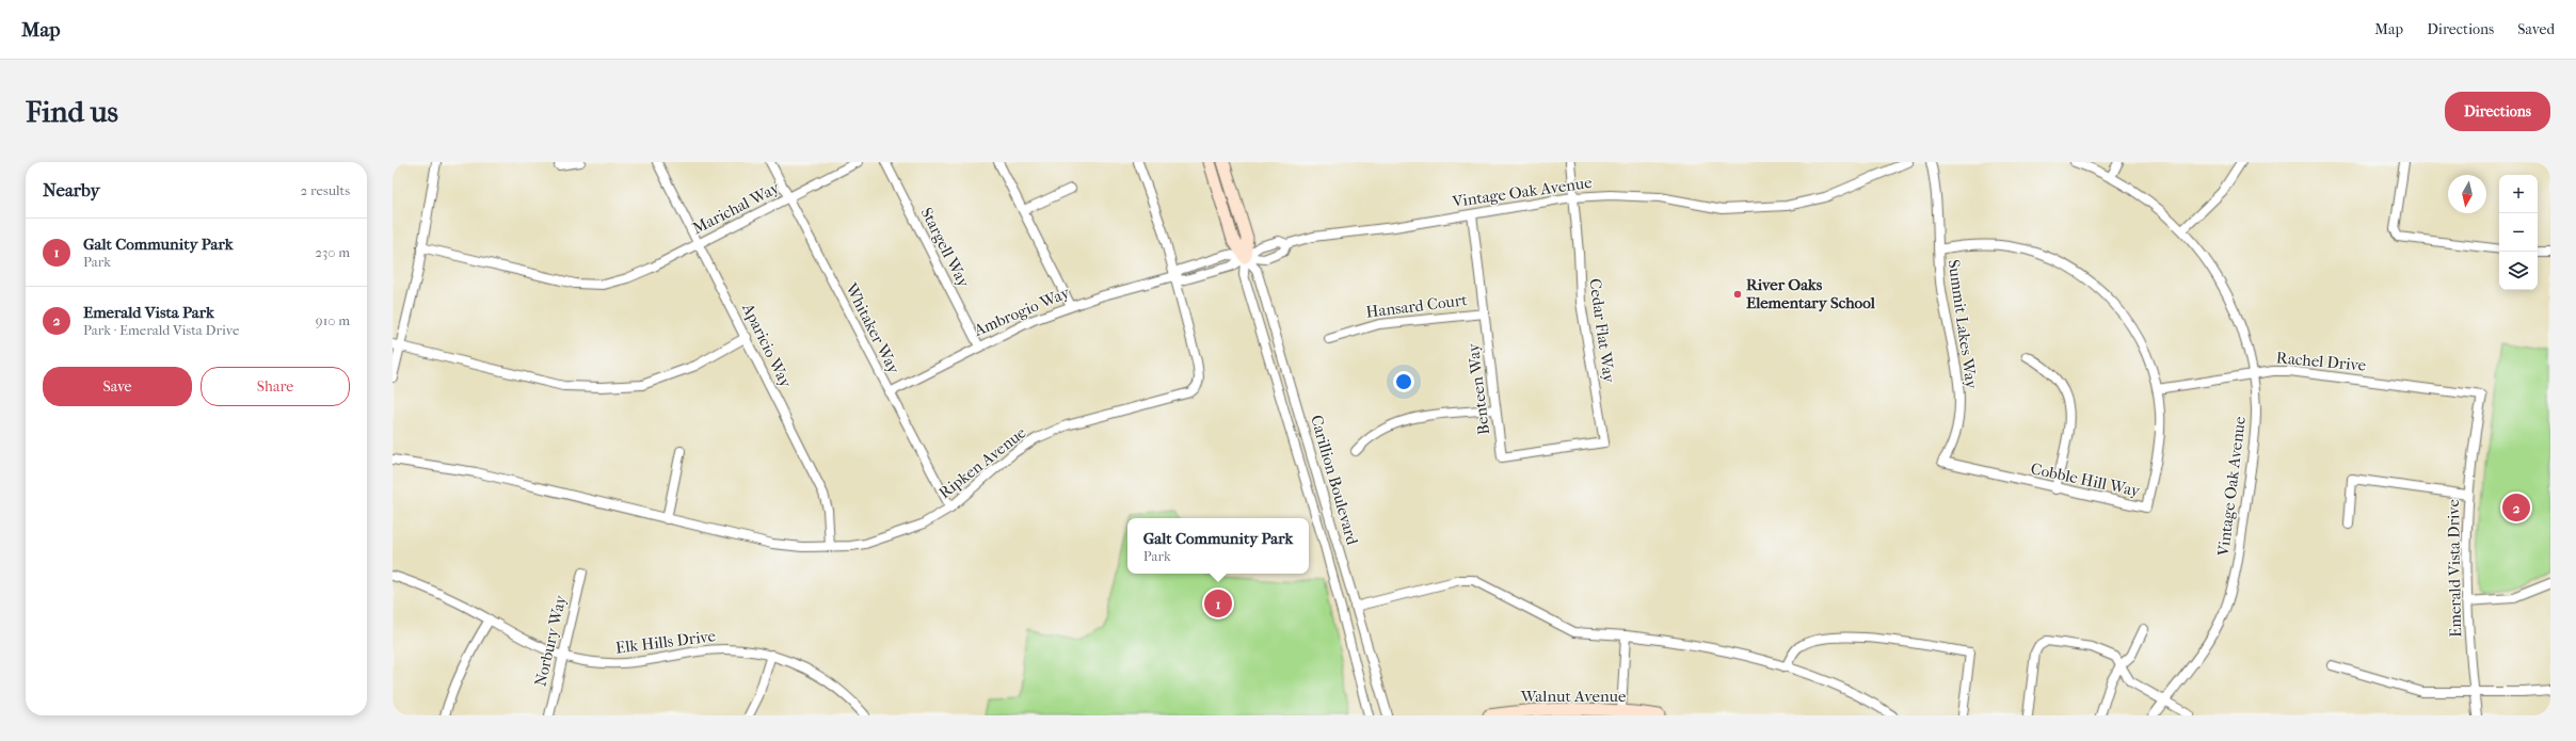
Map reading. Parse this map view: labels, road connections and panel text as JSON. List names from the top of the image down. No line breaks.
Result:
{"streets":{"street":["Vintage Oak Avenue","Marichal Way","Stargell Way","Hansard Court","Ambrogio Way","Summit Lakes Way","Whitaker Way","Cedar Flat Way","Aparicio Way","Rachel Drive","Benteen Way","Ripken Avenue","Carillion Boulevard","Cobble Hill Way","Emerald Vista Drive","Norbury Way","Elk Hills Drive","Walnut Avenue"]},"crossings":[["Vintage Oak Avenue","Ambrogio Way"],["Vintage Oak Avenue","Cedar Flat Way"],["Vintage Oak Avenue","Rachel Drive"],["Vintage Oak Avenue","Benteen Way"],["Vintage Oak Avenue","Carillion Boulevard"],["Marichal Way","Whitaker Way"],["Marichal Way","Aparicio Way"],["Stargell Way","Ambrogio Way"],["Hansard Court","Benteen Way"],["Ambrogio Way","Whitaker Way"],["Ambrogio Way","Ripken Avenue"],["Ambrogio Way","Carillion Boulevard"],["Summit Lakes Way","Cobble Hill Way"],["Whitaker Way","Ripken Avenue"],["Cedar Flat Way","Benteen Way"],["Aparicio Way","Ripken Avenue"],["Rachel Drive","Cobble Hill Way"],["Rachel Drive","Emerald Vista Drive"],["Norbury Way","Elk Hills Drive"]],"places":["River Oaks Elementary School"],"north":"bottom","page":{"header":"Map","nav":["Map","Directions","Saved"],"buttons":["Directions",["Save","Share"]],"title":"Find us","heading":["Nearby","2 results"],"map_buttons":["+","−"],"list":[{"mark":"1","name":"Galt Community Park","note":"Park","value":"230 m"},{"mark":"2","name":"Emerald Vista Park","note":"Park · Emerald Vista Drive","value":"910 m"}],"pins":["2","1"],"popup":["Galt Community Park","Park"]}}
